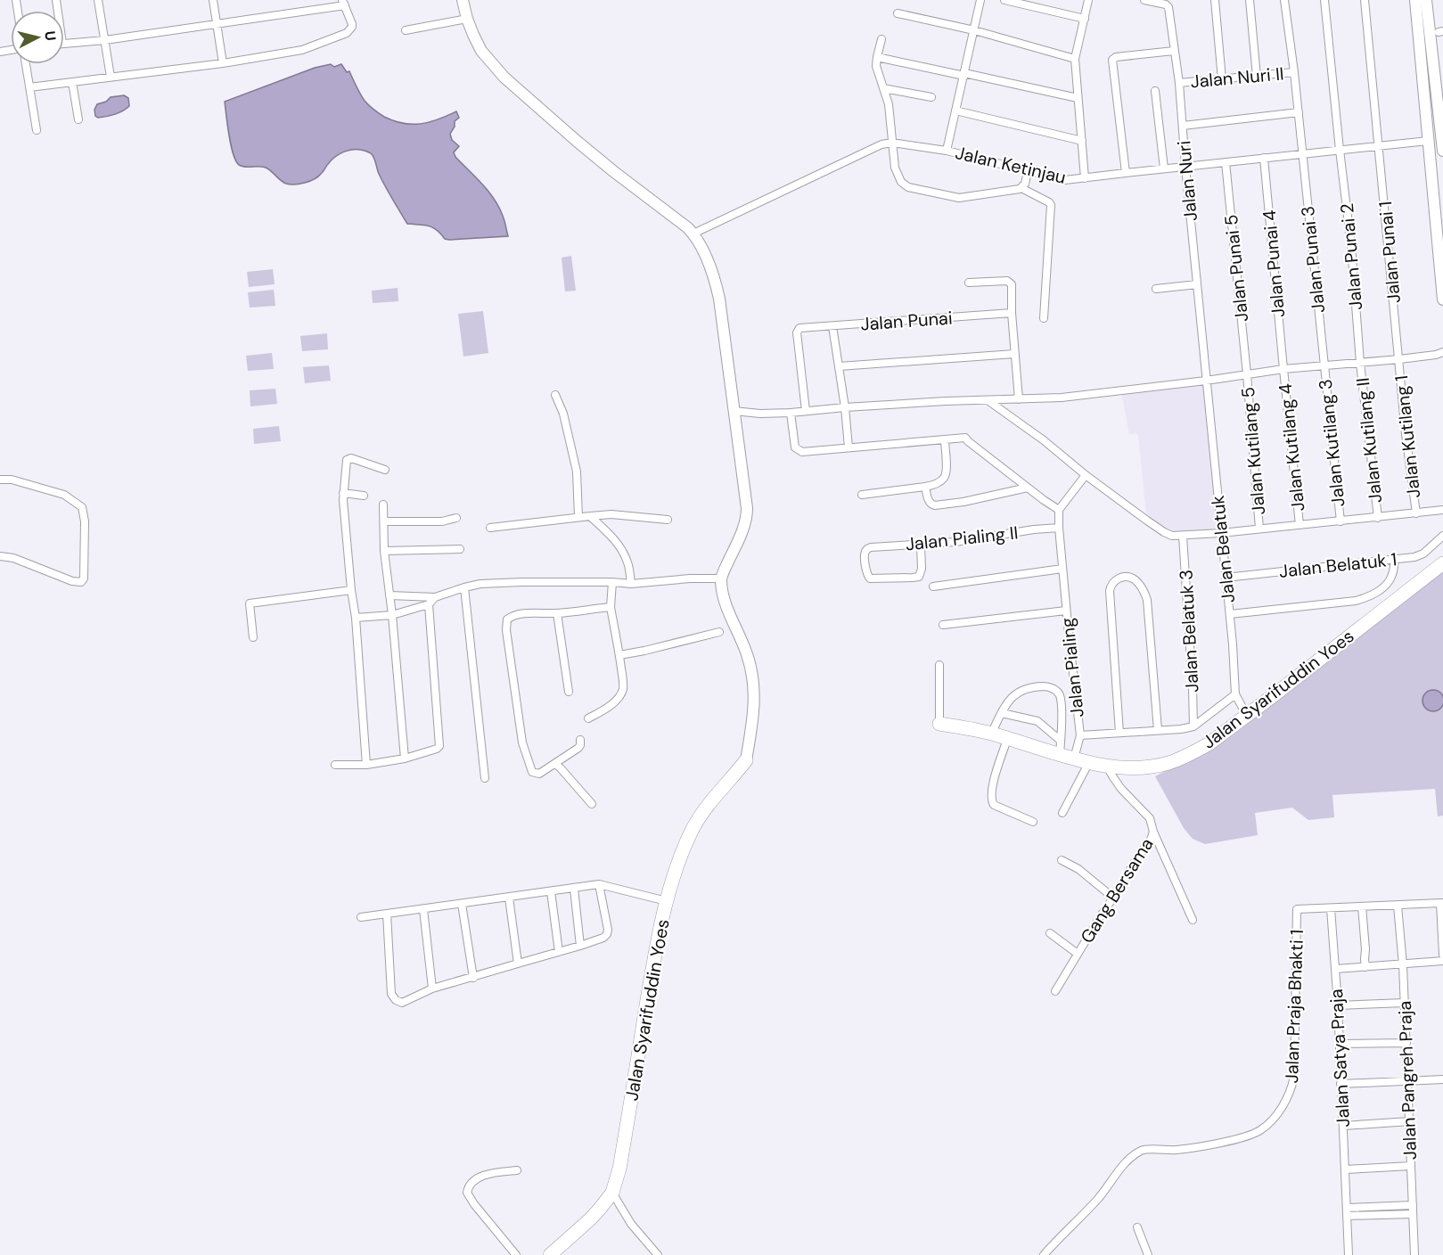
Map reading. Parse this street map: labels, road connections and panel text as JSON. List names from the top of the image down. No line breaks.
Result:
{"streets":{"highway":["Jalan Syarifuddin Yoes"],"street":["Jalan Nuri II","Jalan Ketinjau","Jalan Nuri","Jalan Punai 1","Jalan Punai 2","Jalan Punai 3","Jalan Punai 4","Jalan Punai 5","Jalan Punai","Jalan Kutilang 1","Jalan Kutilang II","Jalan Kutilang 3","Jalan Kutilang 4","Jalan Kutilang 5","Jalan Pialing II","Jalan Belatuk","Jalan Belatuk 1","Jalan Belatuk 3","Jalan Pialing","Gang Bersama","Jalan Praja Bhakti 1","Jalan Satya Praja","Jalan Pangreh Praja"]},"crossings":[["Jalan Nuri II","Jalan Nuri"],["Jalan Nuri II","Jalan Punai 3"],["Jalan Ketinjau","Jalan Nuri"],["Jalan Ketinjau","Jalan Punai 1"],["Jalan Ketinjau","Jalan Punai 2"],["Jalan Ketinjau","Jalan Punai 3"],["Jalan Ketinjau","Jalan Punai 4"],["Jalan Ketinjau","Jalan Punai 5"],["Jalan Nuri","Jalan Belatuk"],["Jalan Punai 1","Jalan Kutilang 1"],["Jalan Punai 2","Jalan Kutilang II"],["Jalan Punai 3","Jalan Kutilang 3"],["Jalan Punai 4","Jalan Kutilang 4"],["Jalan Punai 5","Jalan Kutilang 5"],["Jalan Pialing II","Jalan Pialing"],["Jalan Belatuk","Jalan Belatuk 1"],["Jalan Belatuk","Jalan Syarifuddin Yoes"],["Jalan Belatuk 3","Jalan Pialing"],["Jalan Syarifuddin Yoes","Gang Bersama"],["Jalan Praja Bhakti 1","Jalan Pangreh Praja"],["Jalan Satya Praja","Jalan Pangreh Praja"]],"north":"right"}
